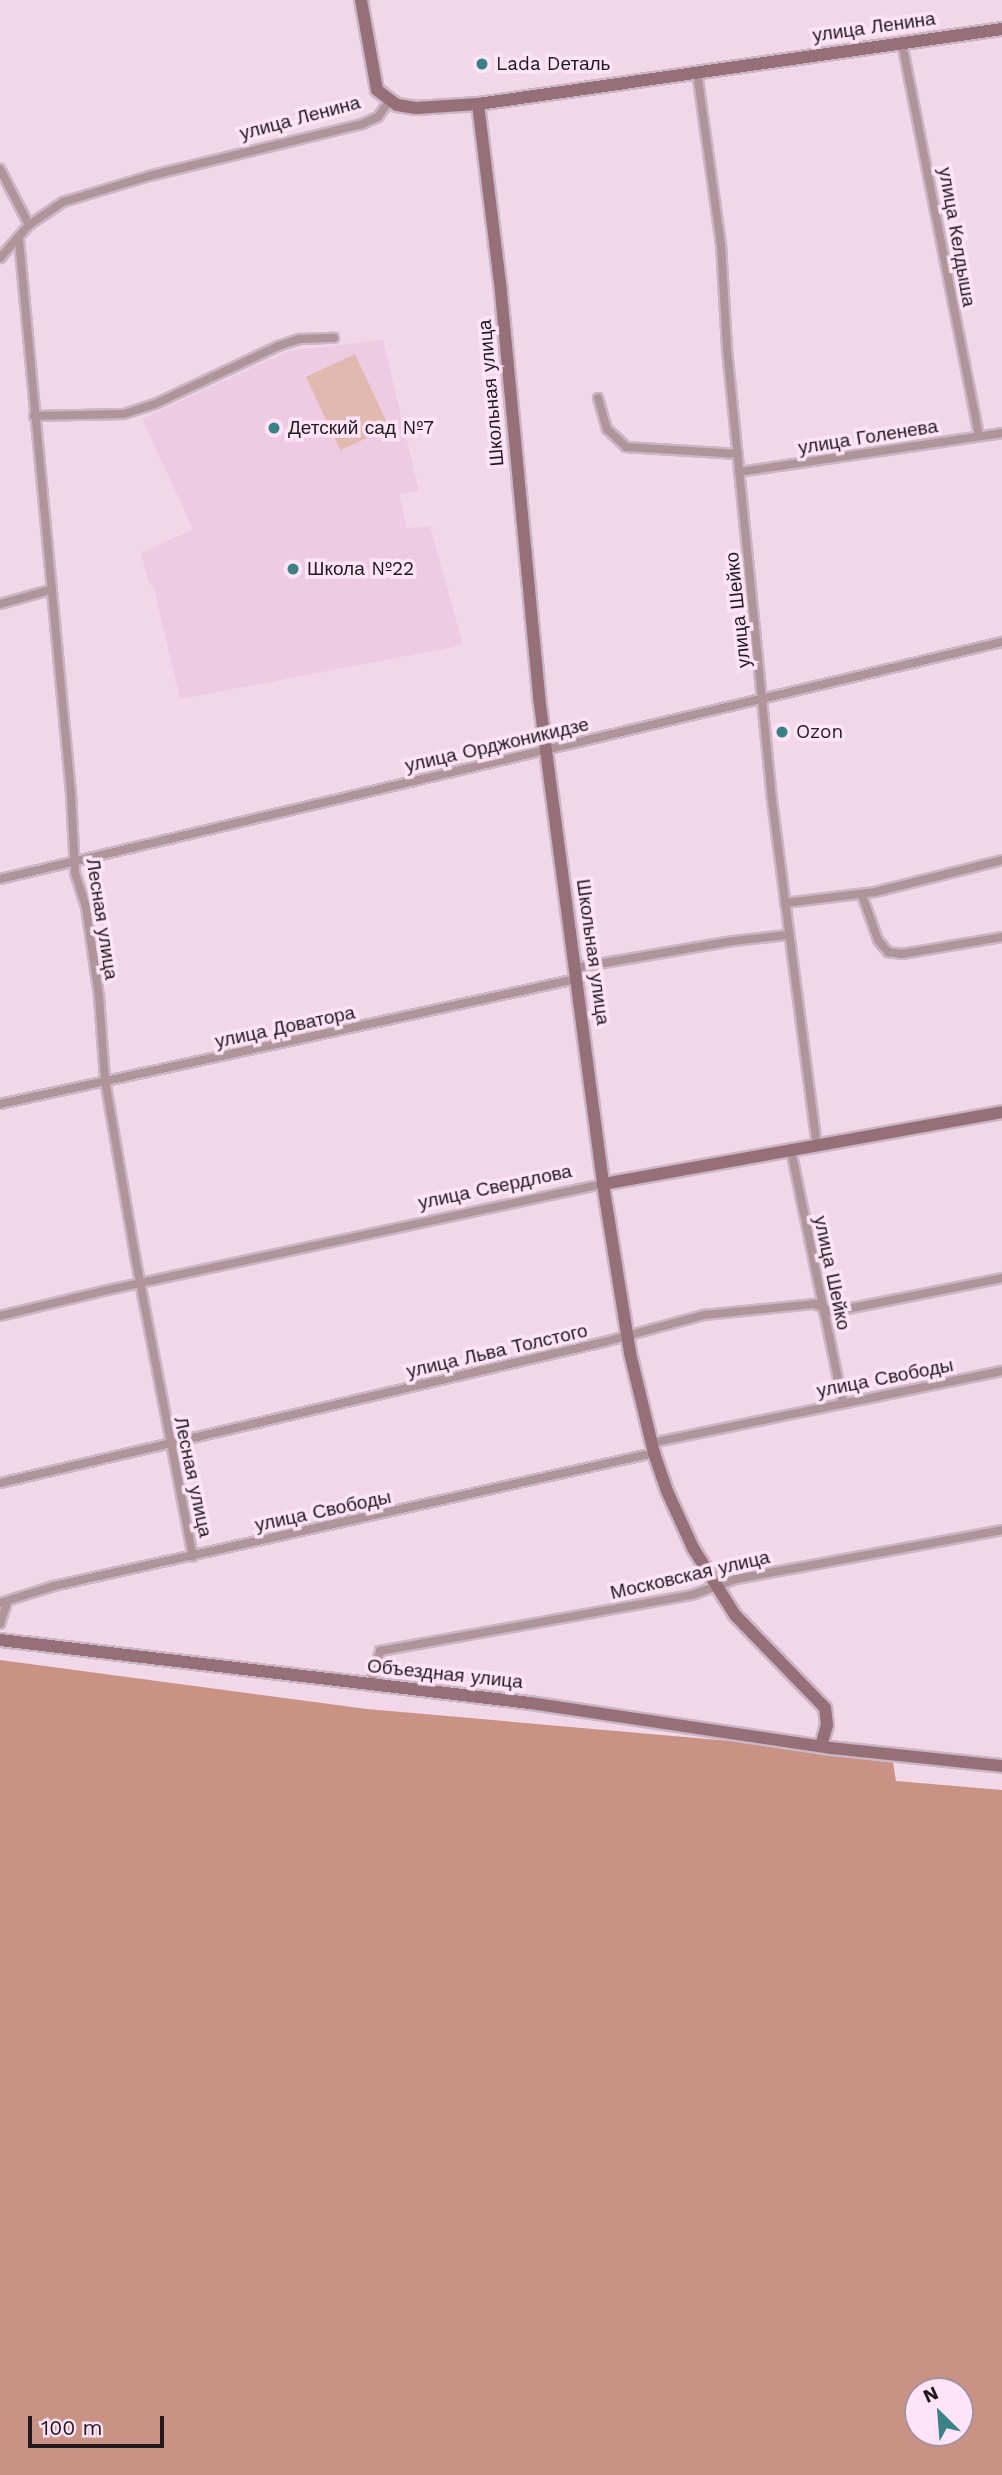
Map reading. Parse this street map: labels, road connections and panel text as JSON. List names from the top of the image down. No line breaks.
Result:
{"streets":{"street":["улица Ленина","улица Келдыша","Школьная улица","улица Голенева","улица Шейко","улица Орджоникидзе","Лесная улица","улица Доватора","улица Свердлова","улица Льва Толстого","улица Свободы","Московская улица","Объездная улица"]},"crossings":[["улица Ленина","улица Келдыша"],["улица Ленина","Школьная улица"],["улица Ленина","улица Шейко"],["улица Ленина","Лесная улица"],["улица Келдыша","улица Голенева"],["Школьная улица","улица Орджоникидзе"],["Школьная улица","улица Доватора"],["Школьная улица","улица Свердлова"],["Школьная улица","улица Льва Толстого"],["Школьная улица","улица Свободы"],["Школьная улица","Московская улица"],["Школьная улица","Объездная улица"],["улица Голенева","улица Шейко"],["улица Шейко","улица Орджоникидзе"],["улица Шейко","улица Доватора"],["улица Шейко","улица Свердлова"],["улица Шейко","улица Льва Толстого"],["улица Шейко","улица Свободы"],["улица Орджоникидзе","Лесная улица"],["Лесная улица","улица Доватора"],["Лесная улица","улица Свердлова"],["Лесная улица","улица Льва Толстого"],["Лесная улица","улица Свободы"],["Московская улица","Объездная улица"]],"places":["Lada Dеталь","Детский сад №7","Школа №22","Ozon"],"scale_bar":"100 m","north":"top left"}
